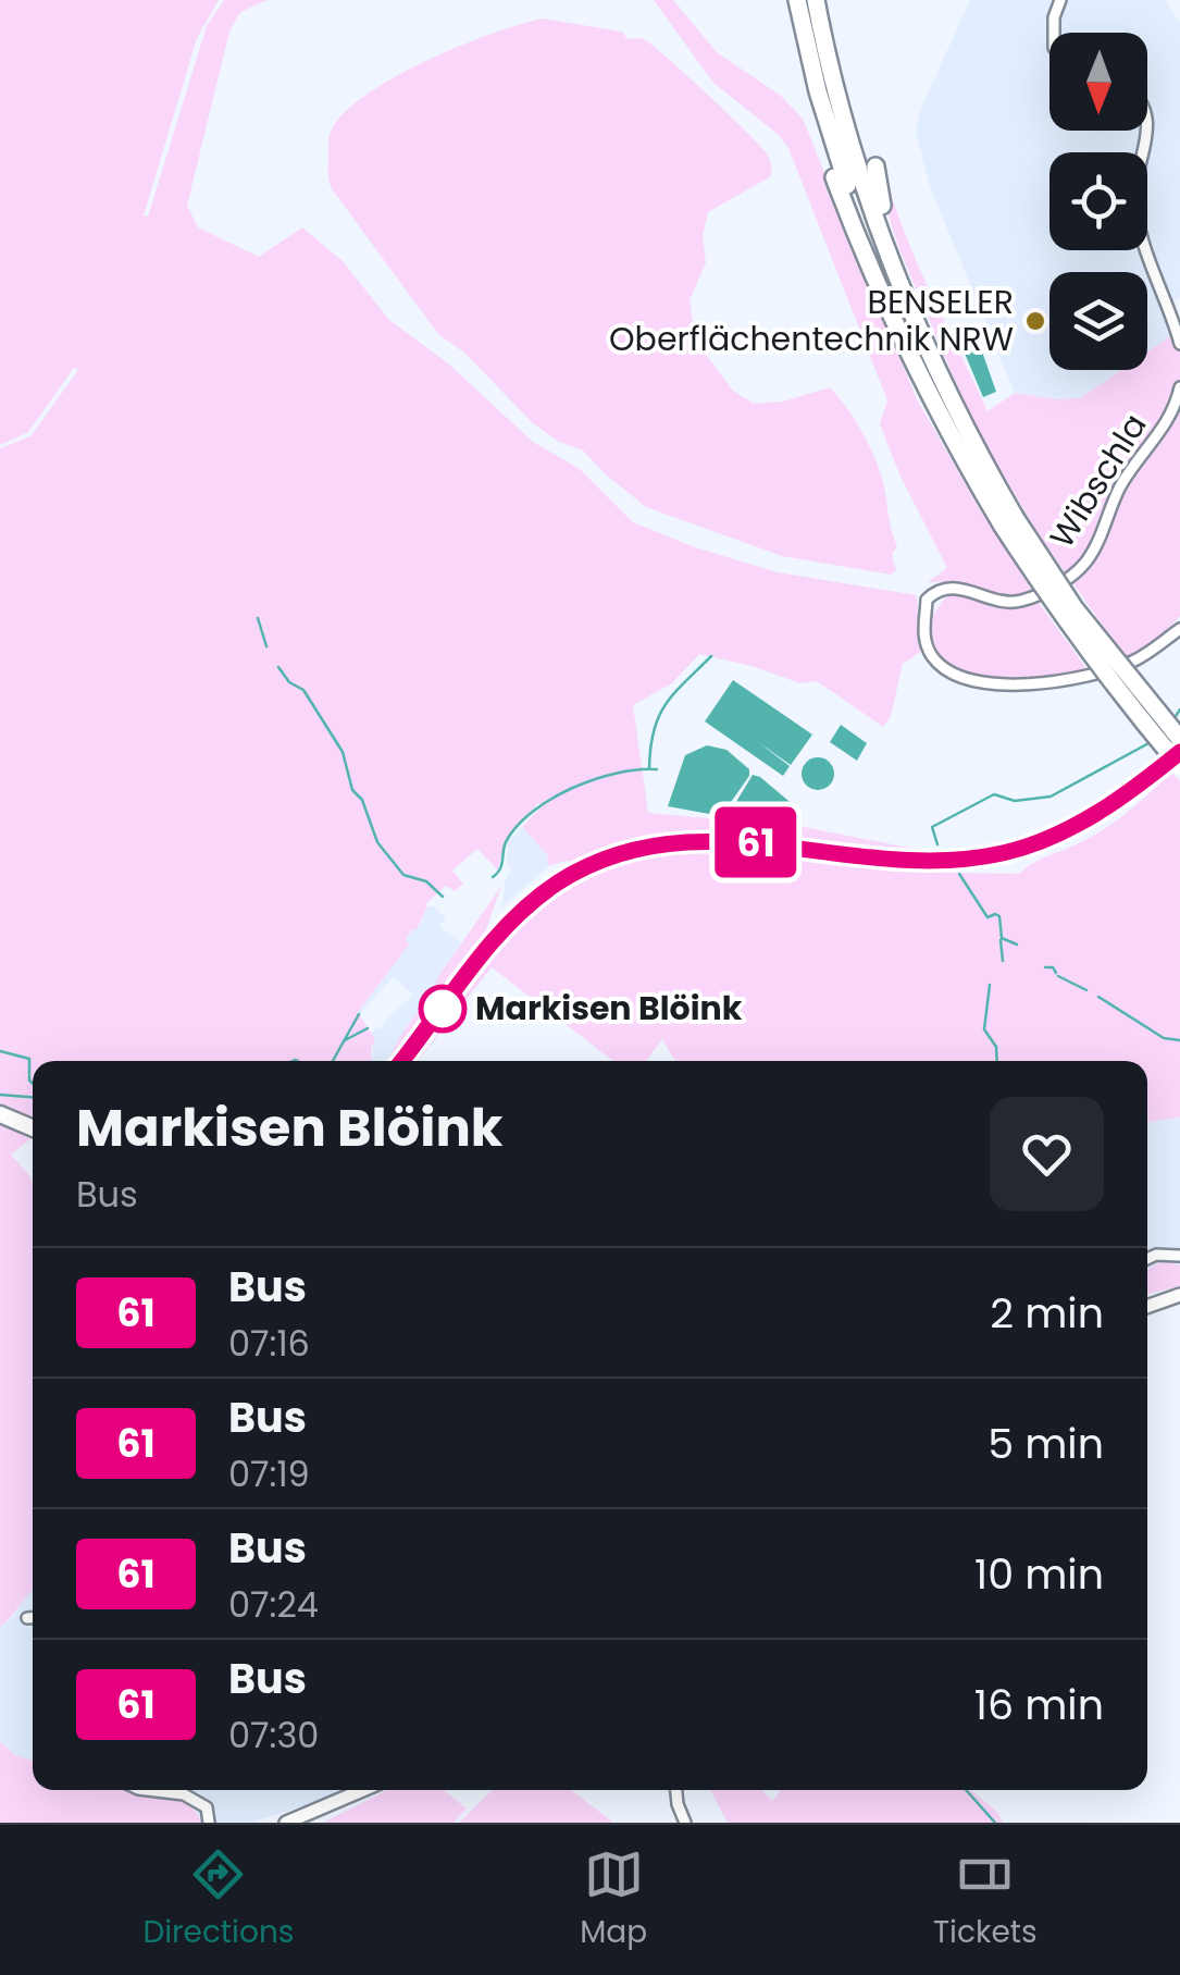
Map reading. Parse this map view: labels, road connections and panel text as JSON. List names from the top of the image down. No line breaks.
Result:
{"streets":{"street":["Wibschla"]},"places":["BENSELER Oberflächentechnik NRW","Markisen Blöink"],"lines":["bus line 61"],"north":"bottom","page":{"on_map":"61","heading":["Markisen Blöink","Bus"],"list":[{"mark":"61","name":"Bus","note":"07:16","value":"2 min"},{"mark":"61","name":"Bus","note":"07:19","value":"5 min"},{"mark":"61","name":"Bus","note":"07:24","value":"10 min"},{"mark":"61","name":"Bus","note":"07:30","value":"16 min"}],"tabs":["Directions","Map","Tickets"]}}
